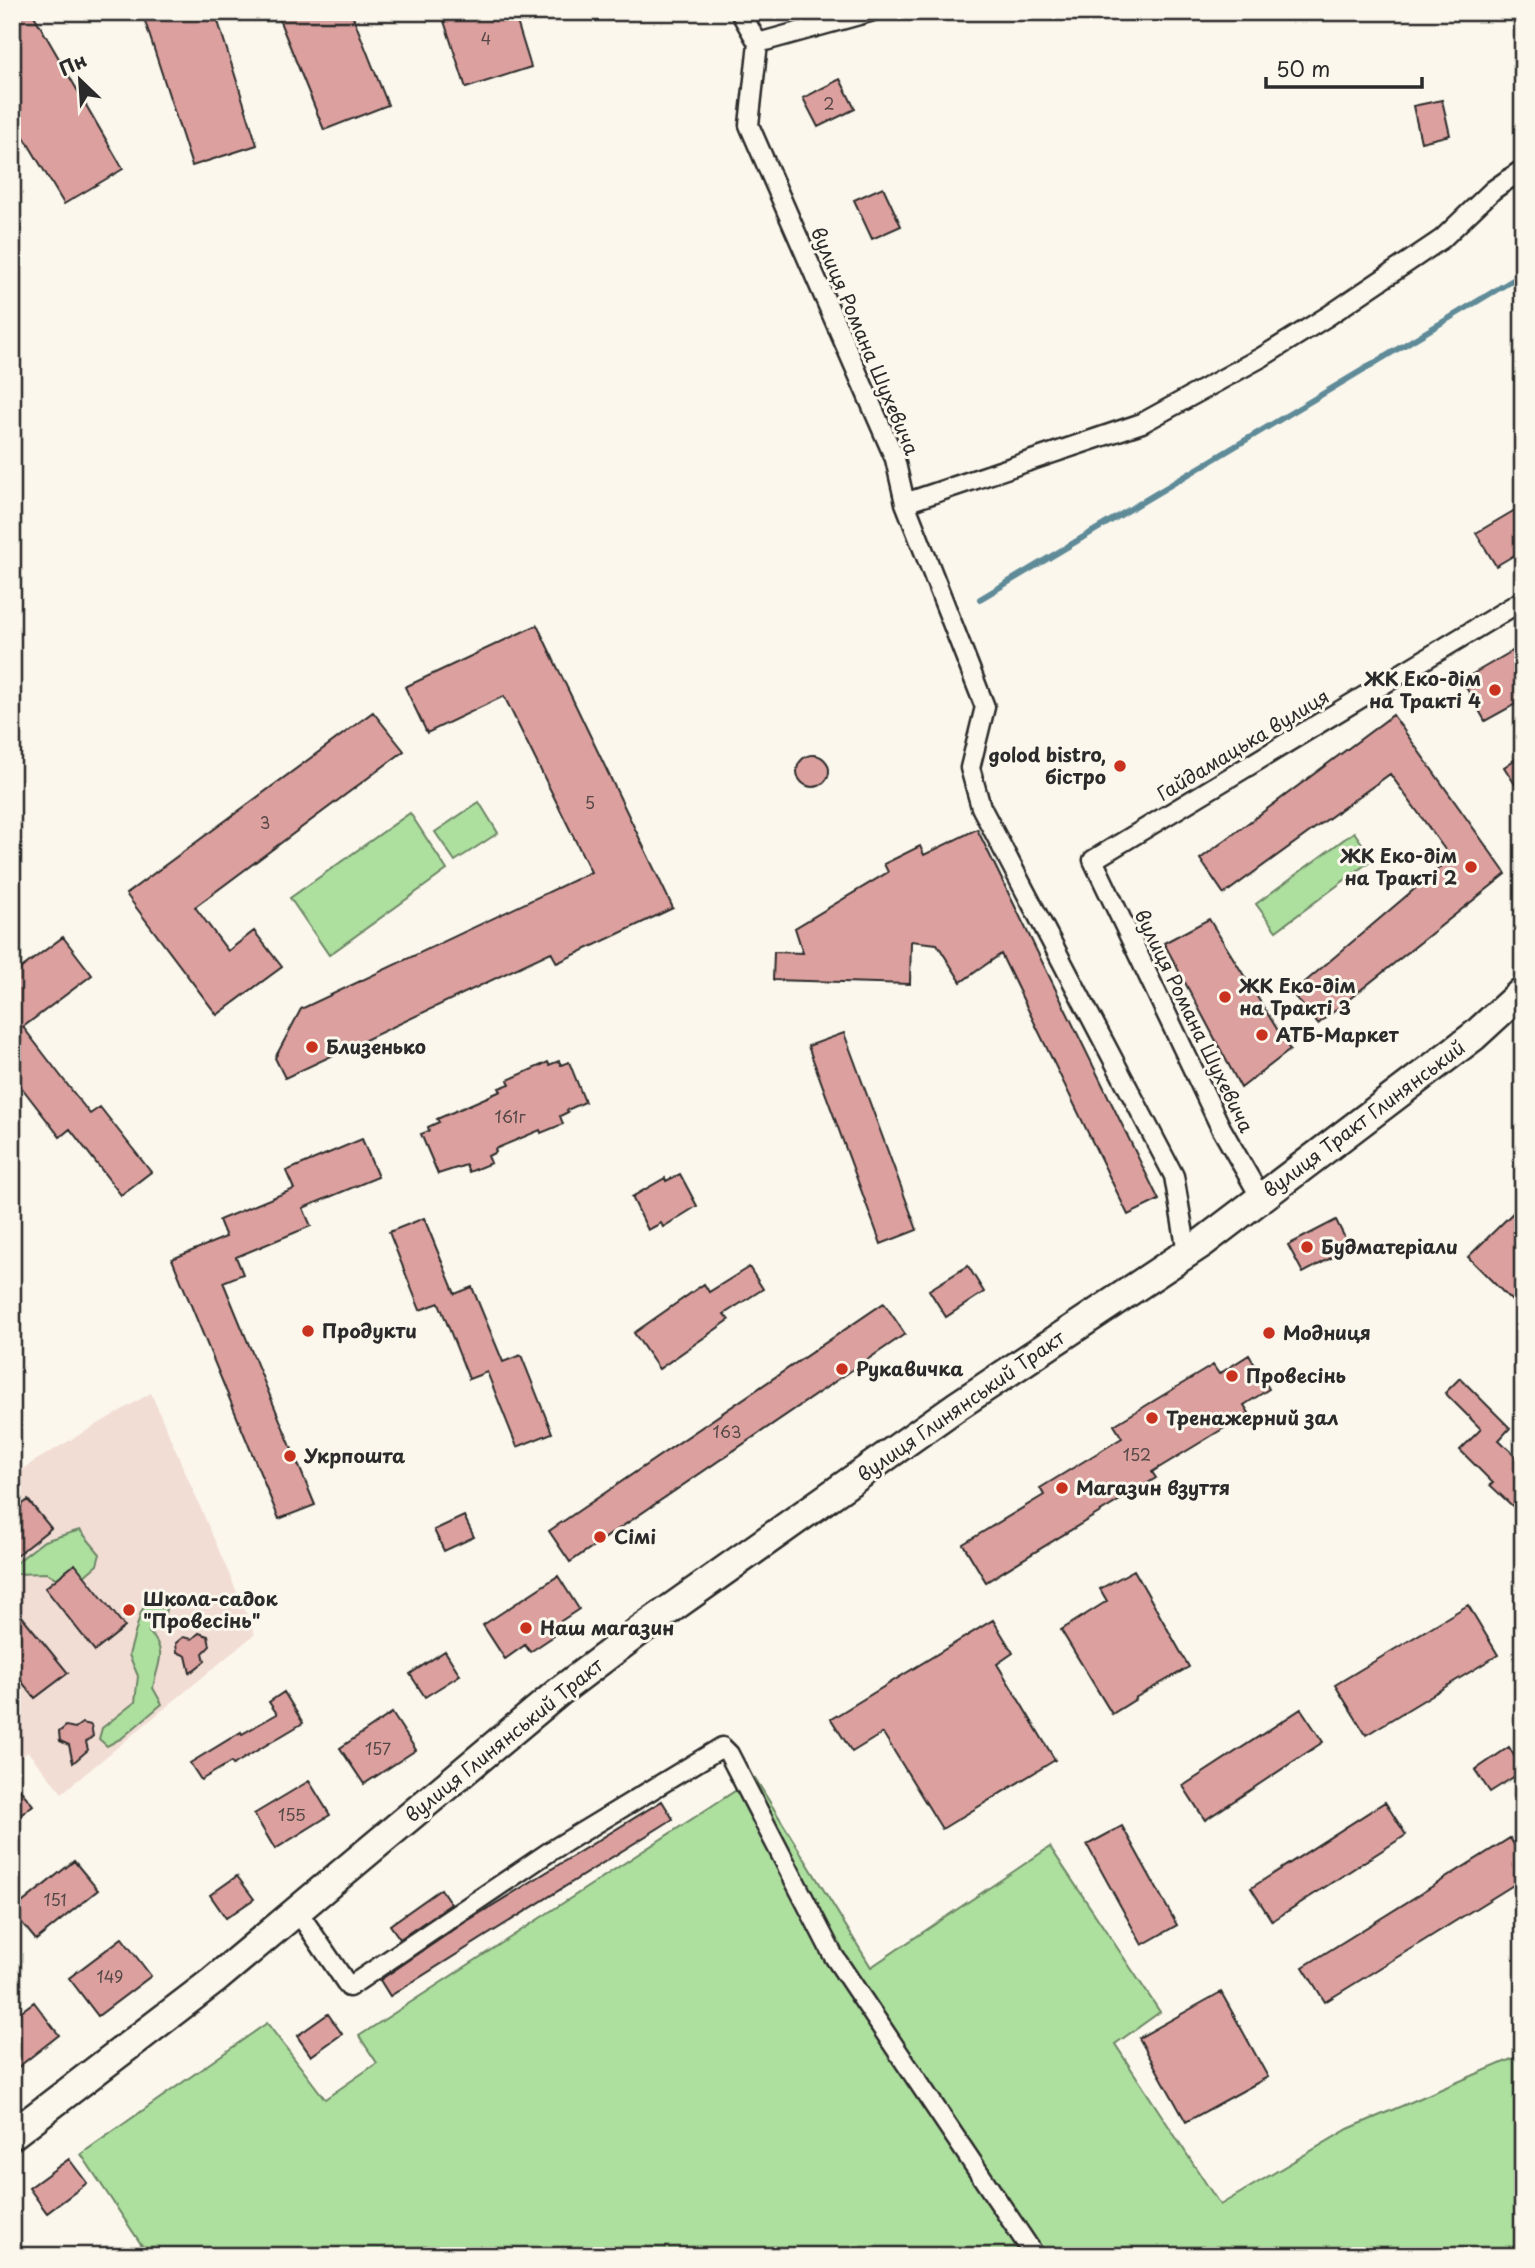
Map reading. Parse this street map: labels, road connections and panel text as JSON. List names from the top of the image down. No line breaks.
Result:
{"streets":{"main road":["вулиця Тракт Глинянський","вулиця Глинянський Тракт"],"street":["вулиця Романа Шухевича","Гайдамацька вулиця"]},"crossings":[["вулиця Романа Шухевича","Гайдамацька вулиця"],["вулиця Романа Шухевича","вулиця Тракт Глинянський"],["вулиця Романа Шухевича","вулиця Глинянський Тракт"],["вулиця Тракт Глинянський","вулиця Глинянський Тракт"]],"places":["ЖК Еко-дім на Тракті 4","golod bistro, бістро","ЖК Еко-дім на Тракті 2","ЖК Еко-дім на Тракті 3","АТБ-Маркет","Близенько","Будматеріали","Продукти","Модниця","Рукавичка","Провесінь","Тренажерний зал","Укрпошта","Магазин взуття","Сімі","Школа-садок \"Провесінь\"","Наш магазин"],"house_numbers":["4","2","5","3","161г","163","152","157","155","151","149"],"scale_bar":"50 m","north":"top left"}
